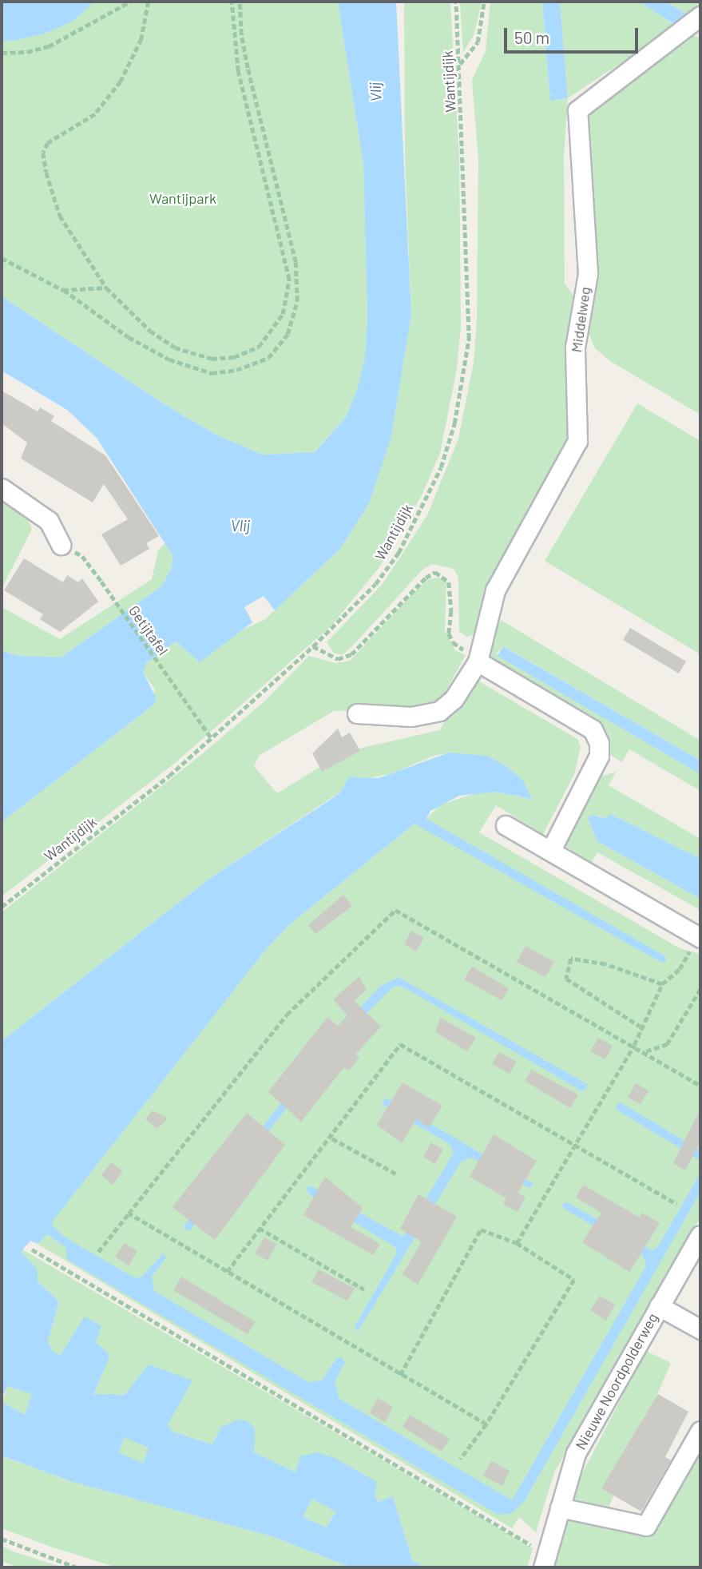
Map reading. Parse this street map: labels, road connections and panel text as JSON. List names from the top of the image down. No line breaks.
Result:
{"streets":{"street":["Middelweg","Nieuwe Noordpolderweg"],"path":["Wantijdijk","Getijtafel"]},"crossings":[["Wantijdijk","Getijtafel"]],"water":["Vlij"],"parks":["Wantijpark"],"scale_bar":"50 m"}
